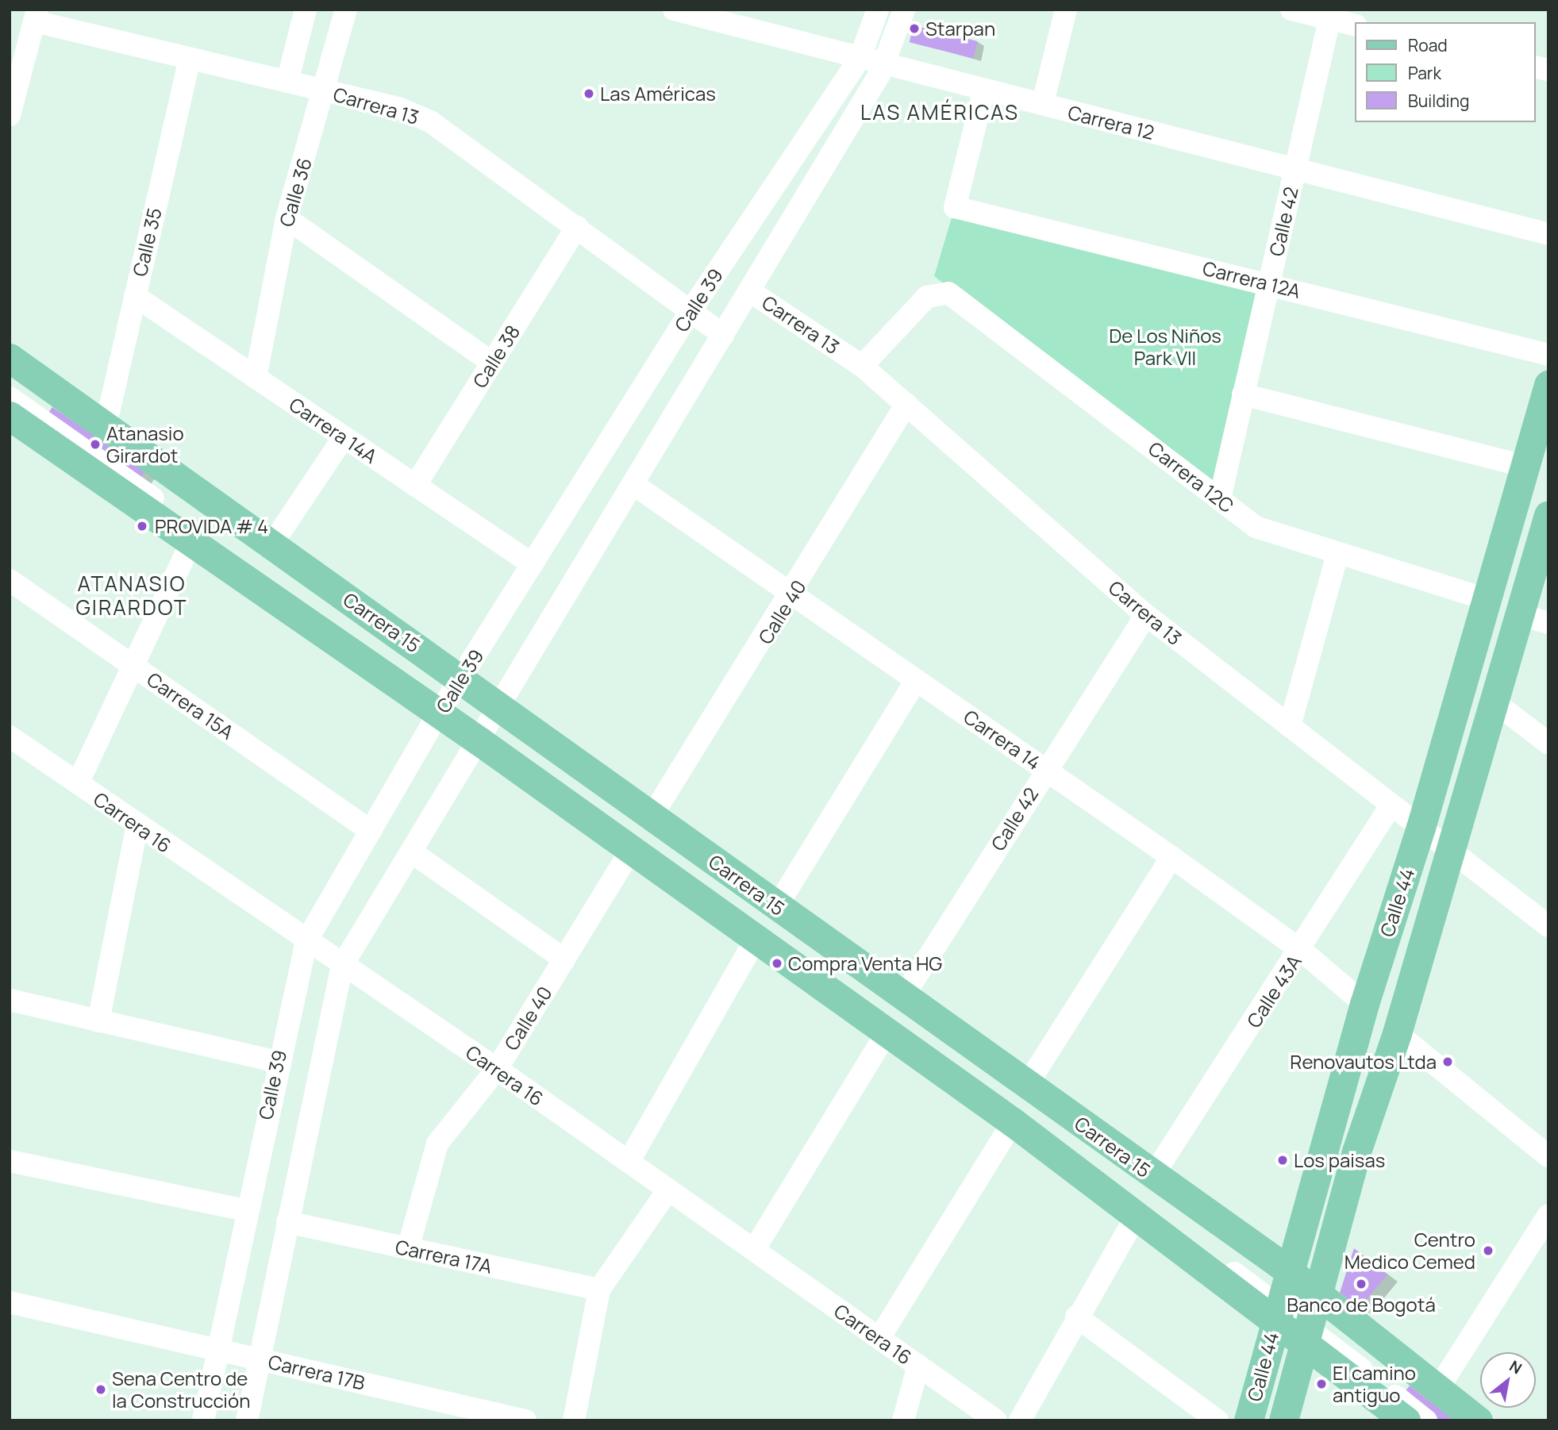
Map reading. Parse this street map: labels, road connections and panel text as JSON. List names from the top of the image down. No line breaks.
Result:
{"streets":{"main road":["Carrera 15","Calle 44"],"street":["Carrera 13","Carrera 12","Calle 36","Calle 42","Calle 35","Carrera 12A","Calle 39","Calle 38","Carrera 14A","Carrera 12C","Calle 40","Carrera 15A","Carrera 14","Carrera 16","Calle 43A","Carrera 17A","Carrera 17B"]},"crossings":[["Carrera 13","Calle 36"],["Carrera 13","Calle 42"],["Carrera 13","Calle 35"],["Carrera 13","Calle 39"],["Carrera 13","Calle 38"],["Carrera 13","Carrera 12C"],["Carrera 13","Calle 40"],["Carrera 13","Calle 44"],["Carrera 13","Calle 43A"],["Carrera 12","Calle 42"],["Carrera 12","Carrera 12A"],["Carrera 12","Calle 39"],["Calle 36","Carrera 14A"],["Calle 42","Carrera 12A"],["Calle 42","Carrera 12C"],["Calle 42","Carrera 15"],["Calle 42","Carrera 14"],["Calle 35","Carrera 14A"],["Calle 35","Carrera 15"],["Calle 39","Carrera 14A"],["Calle 39","Carrera 15"],["Calle 39","Carrera 15A"],["Calle 39","Carrera 14"],["Calle 39","Carrera 16"],["Calle 39","Carrera 17A"],["Calle 39","Carrera 17B"],["Calle 38","Carrera 14A"],["Carrera 12C","Calle 44"],["Calle 40","Carrera 15"],["Calle 40","Carrera 14"],["Calle 40","Carrera 16"],["Calle 40","Carrera 17A"],["Carrera 15","Calle 44"],["Carrera 15","Calle 43A"],["Carrera 14","Calle 44"],["Carrera 14","Calle 43A"]],"districts":["LAS AMÉRICAS","ATANASIO GIRARDOT"],"parks":["De Los Niños Park VII"],"places":["Starpan","Las Américas","Atanasio Girardot","PROVIDA # 4","Compra Venta HG","Renovautos Ltda","Los paisas","Centro Medico Cemed","Banco de Bogotá","El camino antiguo","Sena Centro de la Construcción"],"legend":["Road","Park","Building"],"north":"top right"}
